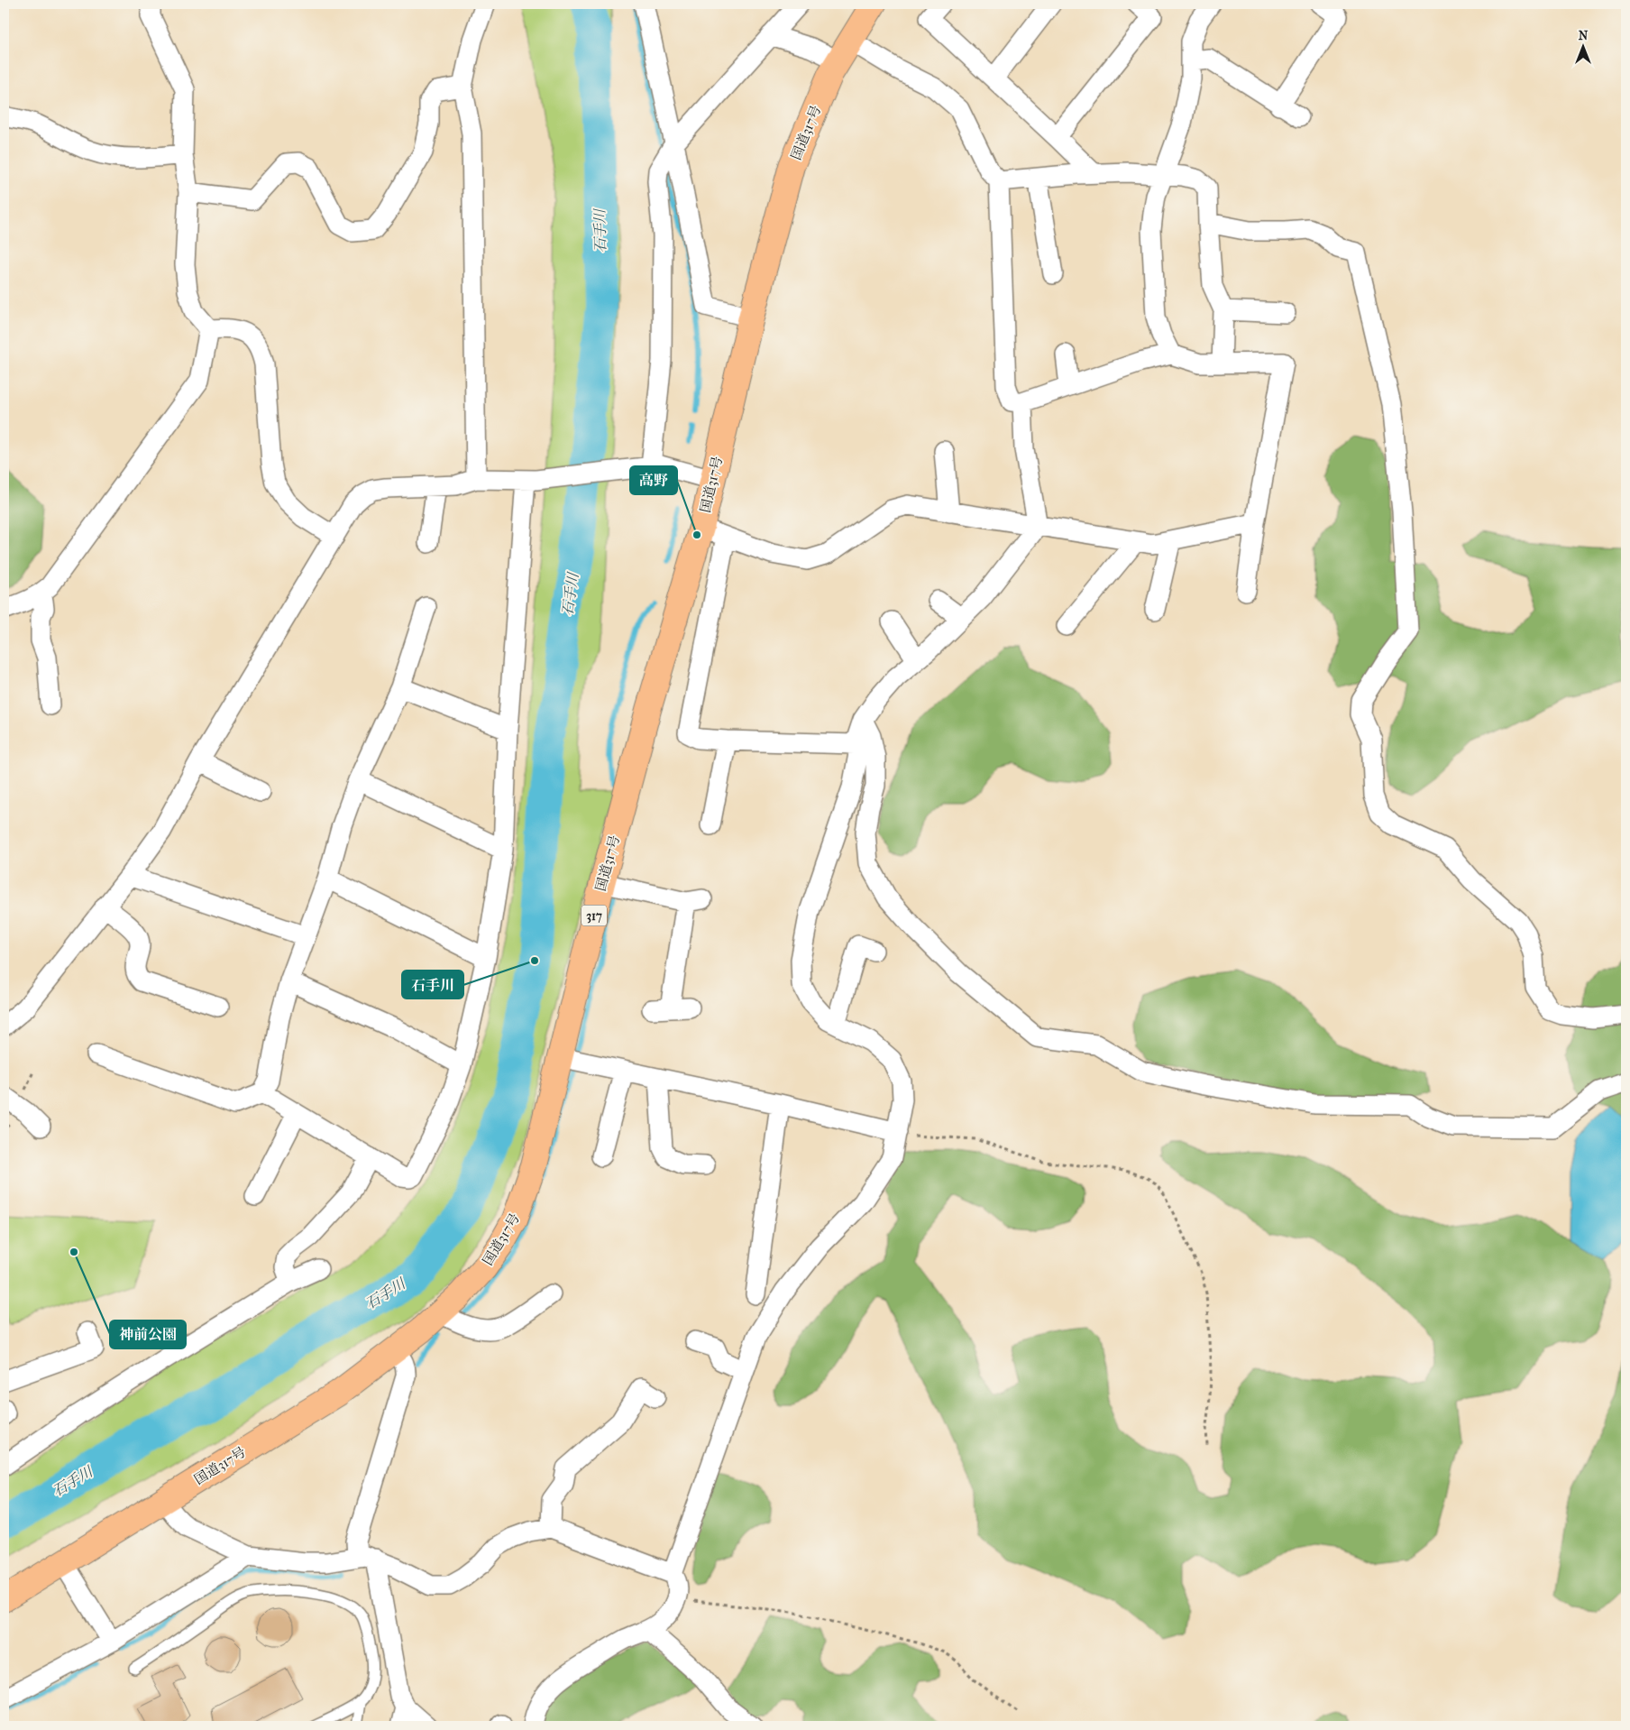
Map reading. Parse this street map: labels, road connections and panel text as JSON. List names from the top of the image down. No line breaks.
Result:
{"streets":{"highway":["国道317号","317"]},"water":["石手川"],"places":["高野","石手川","神前公園"],"north":"top"}
